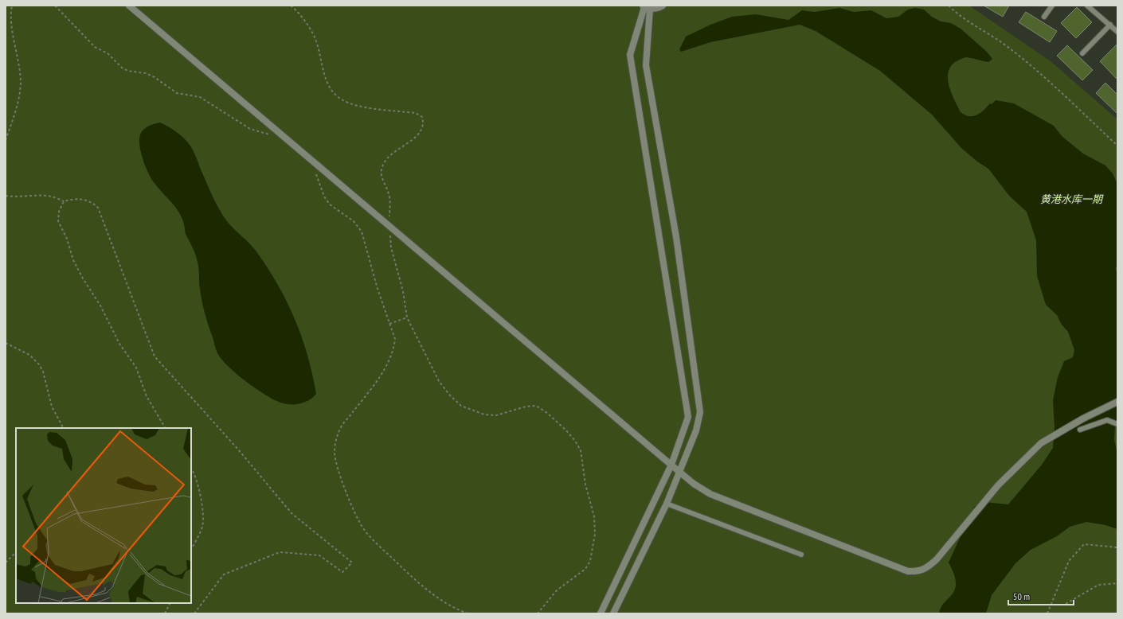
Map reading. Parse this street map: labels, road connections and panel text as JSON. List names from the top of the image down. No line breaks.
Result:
{"water":["黄港水库一期"],"scale_bar":"50 m"}
